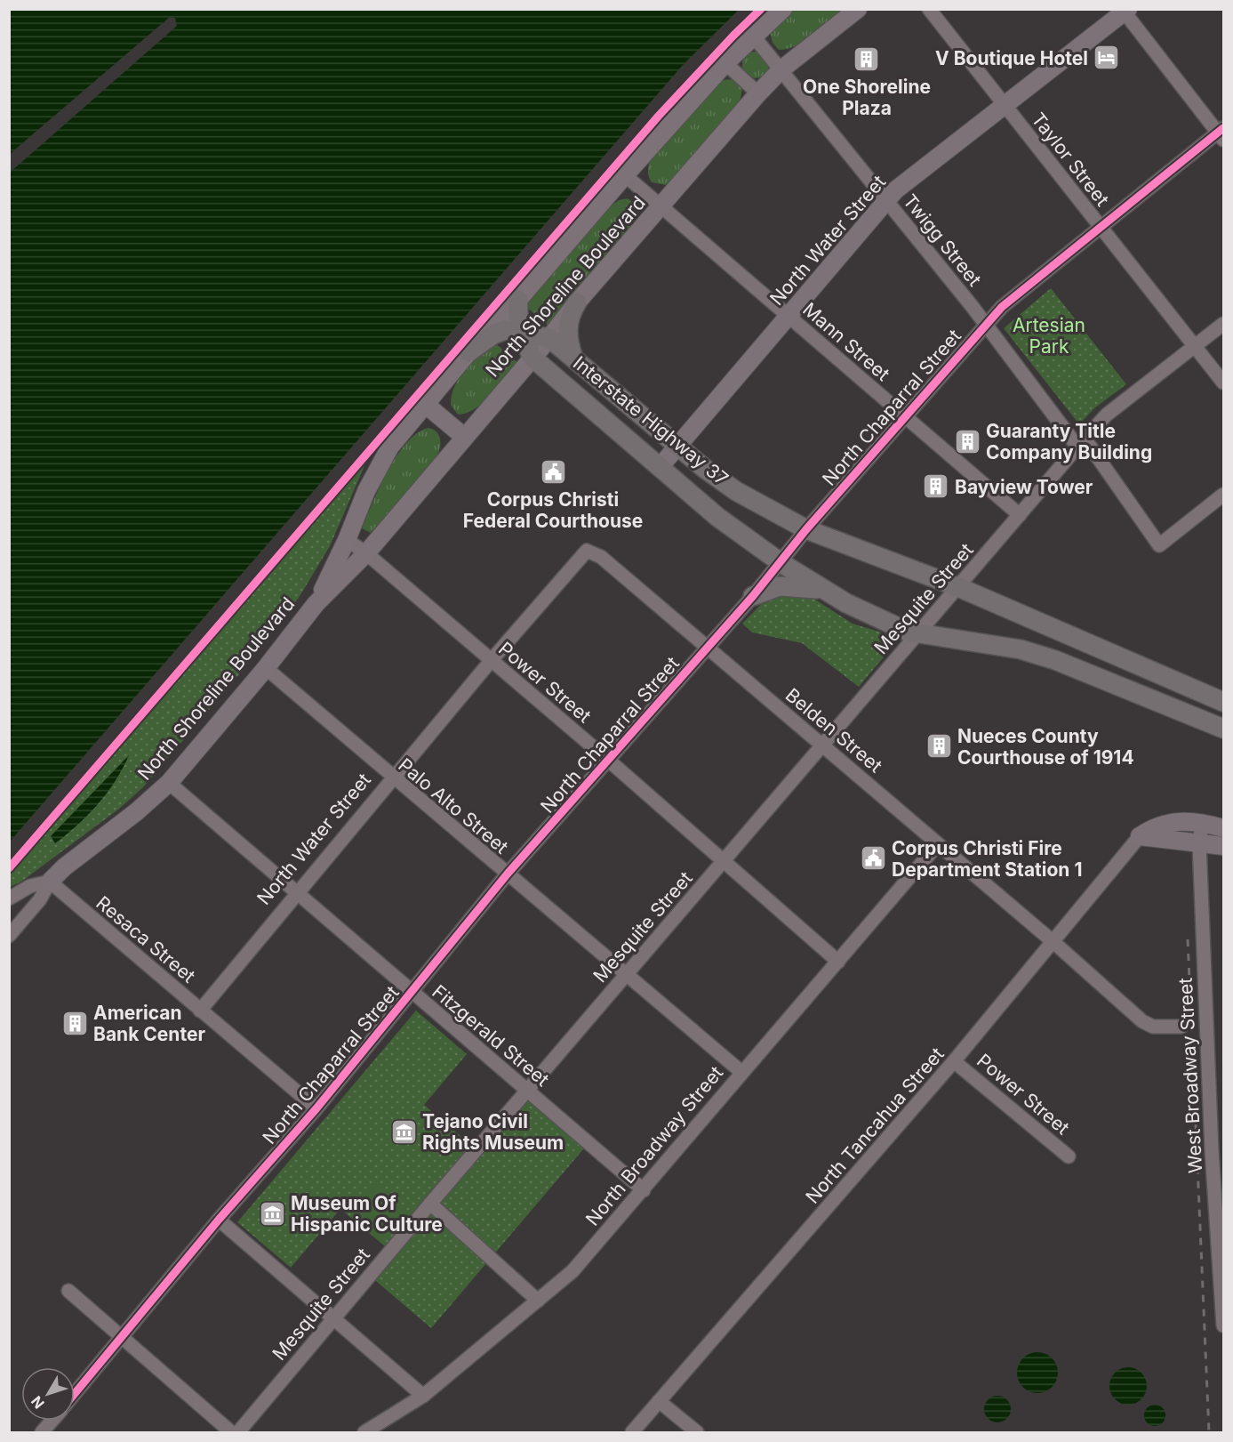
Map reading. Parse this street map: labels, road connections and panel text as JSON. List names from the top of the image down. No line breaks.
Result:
{"streets":{"highway":["Interstate Highway 37"],"main road":["North Water Street","North Shoreline Boulevard"],"street":["Taylor Street","Twigg Street","Mann Street","North Chaparral Street","Mesquite Street","Power Street","Belden Street","Palo Alto Street","Resaca Street","Fitzgerald Street","West Broadway Street","North Tancahua Street","North Broadway Street"]},"crossings":[["Taylor Street","North Water Street"],["Taylor Street","North Chaparral Street"],["Taylor Street","Mesquite Street"],["North Water Street","Twigg Street"],["North Water Street","Mann Street"],["North Water Street","Interstate Highway 37"],["North Water Street","Power Street"],["North Water Street","Belden Street"],["North Water Street","Palo Alto Street"],["North Water Street","Resaca Street"],["North Water Street","Fitzgerald Street"],["Twigg Street","North Shoreline Boulevard"],["Twigg Street","North Chaparral Street"],["Twigg Street","Mesquite Street"],["North Shoreline Boulevard","Mann Street"],["North Shoreline Boulevard","Interstate Highway 37"],["North Shoreline Boulevard","Power Street"],["North Shoreline Boulevard","Palo Alto Street"],["North Shoreline Boulevard","Resaca Street"],["North Shoreline Boulevard","Fitzgerald Street"],["Mann Street","North Chaparral Street"],["Mann Street","Mesquite Street"],["North Chaparral Street","Interstate Highway 37"],["North Chaparral Street","Power Street"],["North Chaparral Street","Belden Street"],["North Chaparral Street","Palo Alto Street"],["North Chaparral Street","Resaca Street"],["North Chaparral Street","Fitzgerald Street"],["Interstate Highway 37","Mesquite Street"],["Mesquite Street","Power Street"],["Mesquite Street","Belden Street"],["Mesquite Street","Palo Alto Street"],["Mesquite Street","Fitzgerald Street"],["Power Street","North Tancahua Street"],["Power Street","North Broadway Street"],["Belden Street","North Tancahua Street"],["Belden Street","North Broadway Street"],["Palo Alto Street","North Broadway Street"],["Fitzgerald Street","North Broadway Street"]],"parks":["Artesian Park"],"places":{"hotel":["V Boutique Hotel"],"building":["One Shoreline Plaza","Guaranty Title Company Building","Bayview Tower","Nueces County Courthouse of 1914","American Bank Center"],"public building":["Corpus Christi Federal Courthouse","Corpus Christi Fire Department Station 1"],"museum":["Tejano Civil Rights Museum","Museum Of Hispanic Culture"]},"north":"bottom left"}
